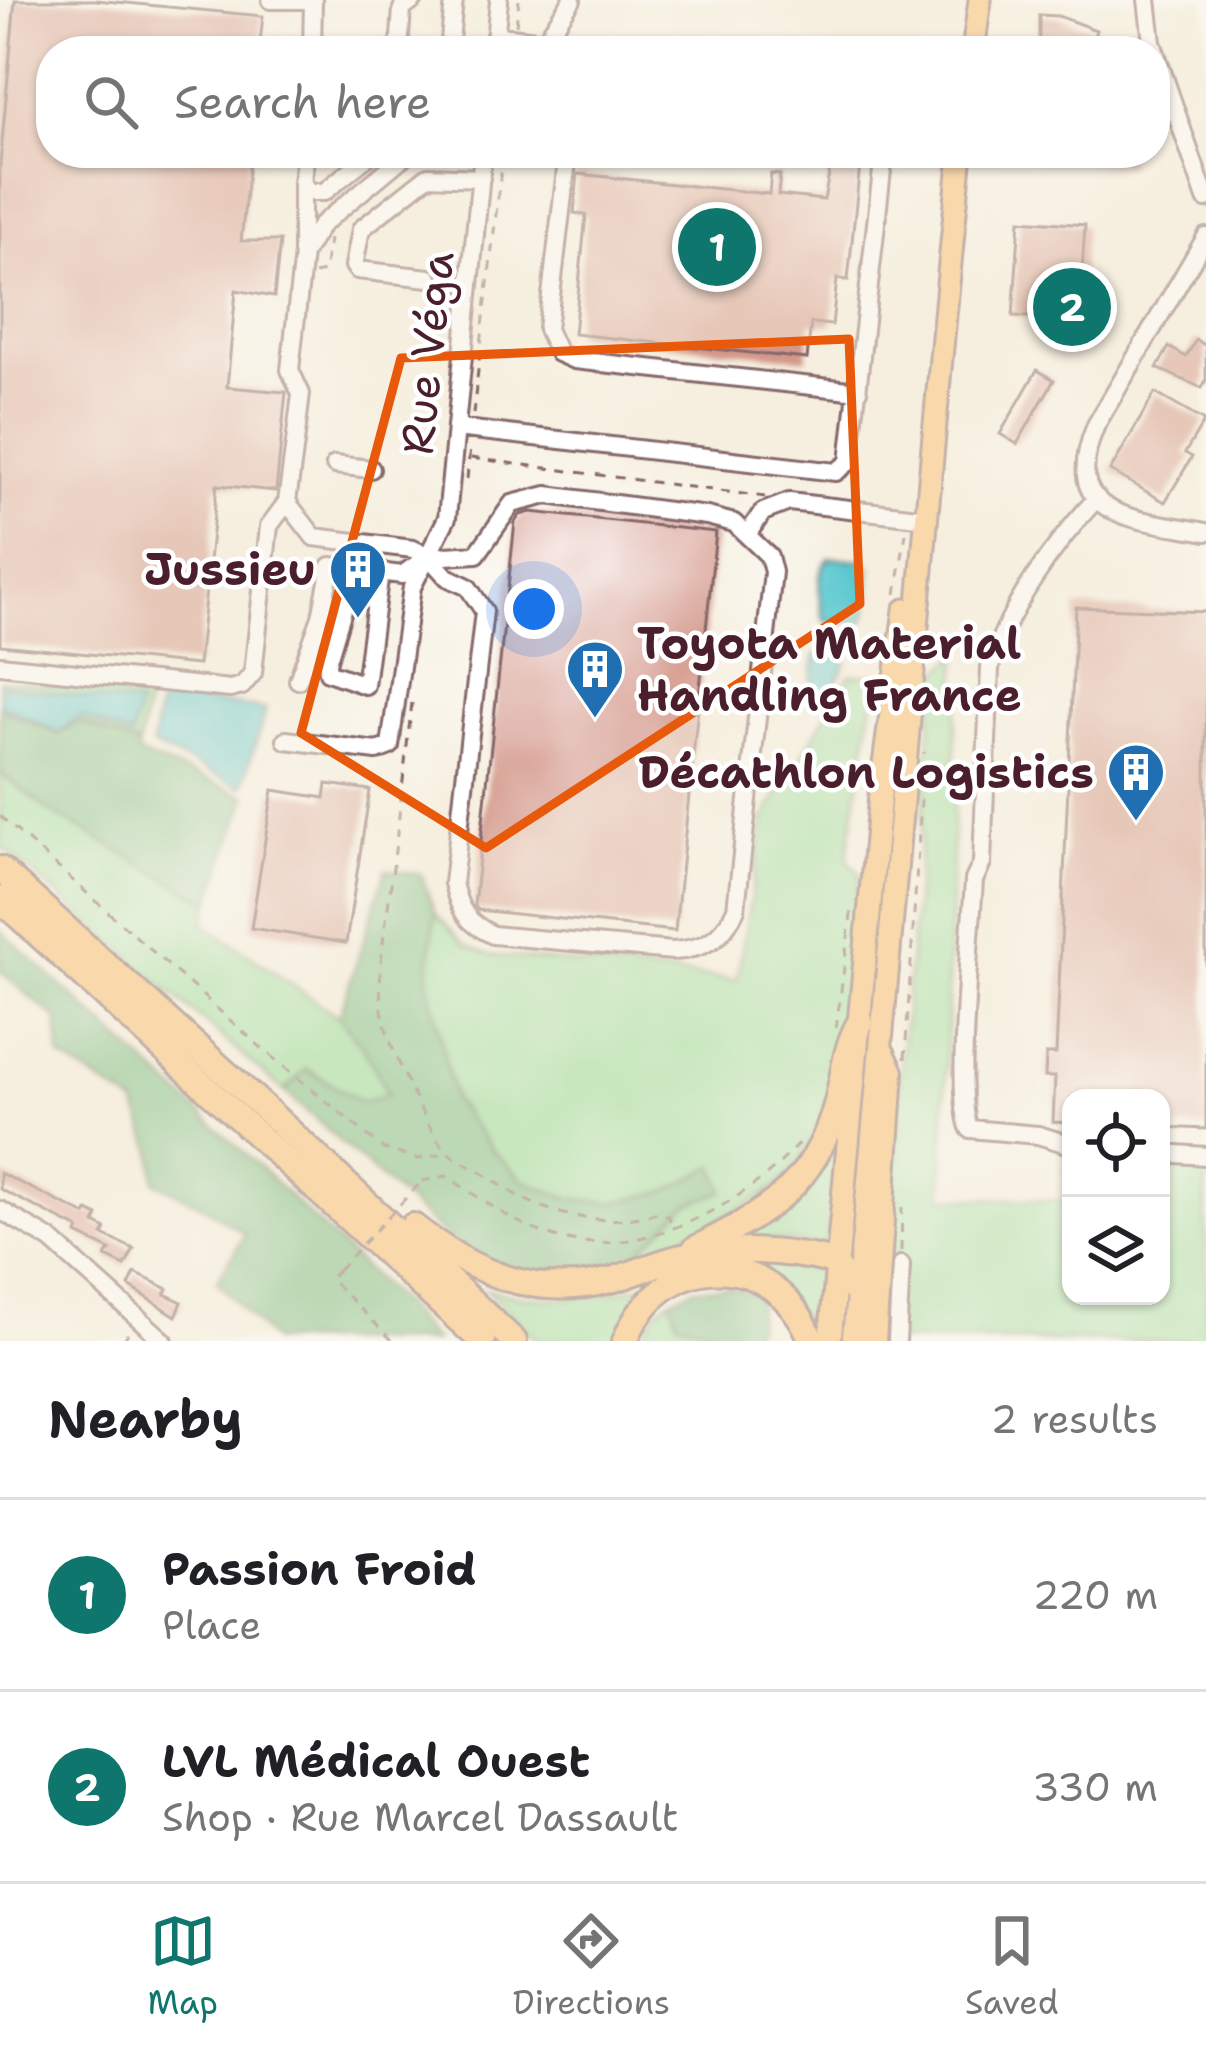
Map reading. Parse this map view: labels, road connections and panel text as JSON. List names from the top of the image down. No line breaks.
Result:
{"streets":{"street":["Rue Véga"]},"places":{"building":["Jussieu","Toyota Material Handling France","Décathlon Logistics"]},"page":{"search":"Search here","pins":["1","2"],"heading":["Nearby","2 results"],"list":[{"mark":"1","name":"Passion Froid","note":"Place","value":"220 m"},{"mark":"2","name":"LVL Médical Ouest","note":"Shop · Rue Marcel Dassault","value":"330 m"}],"nav":["Map","Directions","Saved"]}}
